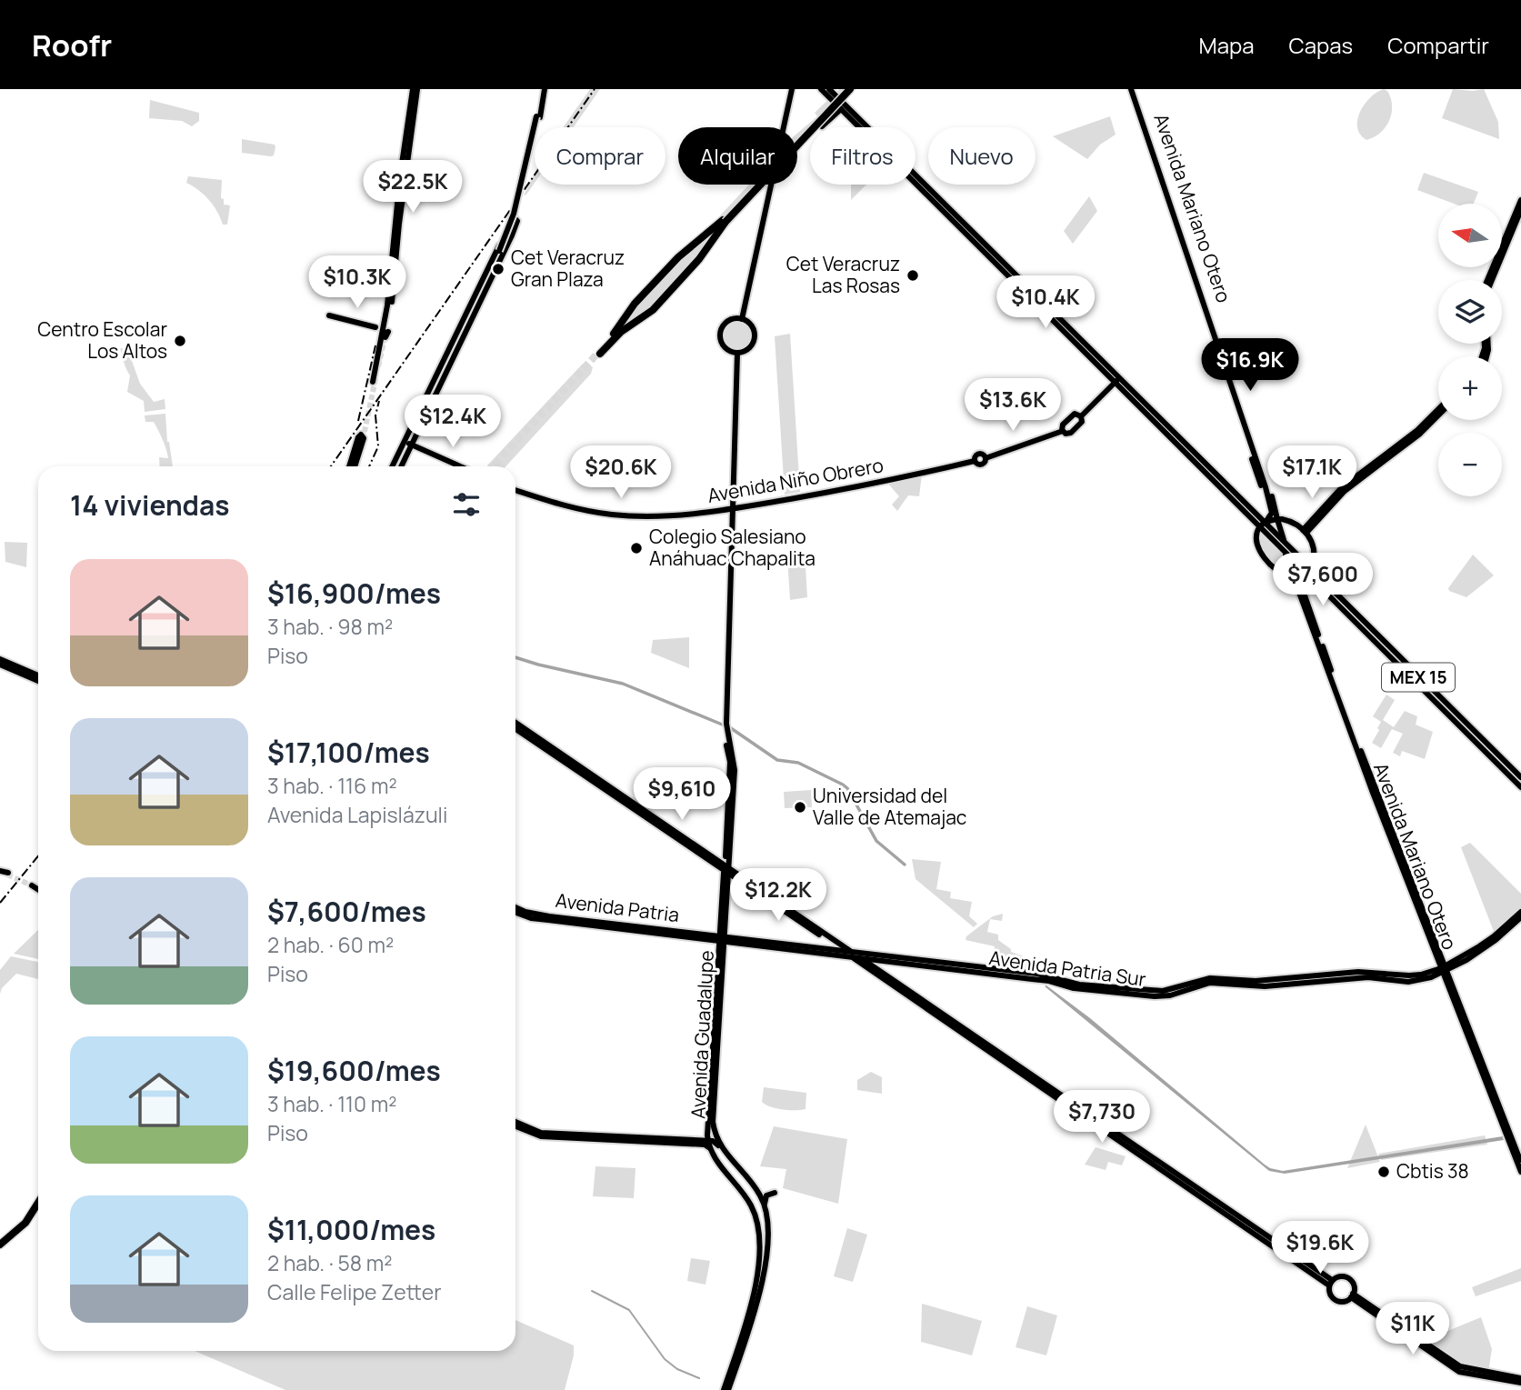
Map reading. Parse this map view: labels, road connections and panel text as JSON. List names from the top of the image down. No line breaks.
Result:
{"streets":{"main road":["Avenida Mariano Otero","Avenida Niño Obrero","MEX 15","Avenida Patria","Avenida Patria Sur","Avenida Guadalupe"]},"crossings":[["Avenida Mariano Otero","MEX 15"],["Avenida Mariano Otero","Avenida Patria Sur"],["Avenida Niño Obrero","Avenida Guadalupe"],["Avenida Patria","Avenida Patria Sur"],["Avenida Patria","Avenida Guadalupe"],["Avenida Patria Sur","Avenida Guadalupe"]],"places":["Cet Veracruz Gran Plaza","Cet Veracruz Las Rosas","Centro Escolar Los Altos","Colegio Salesiano Anáhuac Chapalita","Universidad del Valle de Atemajac","Cbtis 38"],"north":"left","page":{"header":"Roofr","nav":["Mapa","Capas","Compartir"],"chip":["Comprar","Alquilar","Filtros","Nuevo"],"price":["$22.5K","$10.3K","$10.4K","$16.9K","$13.6K","$12.4K","$20.6K","$17.1K","$7,600","$9,610","$12.2K","$7,730","$19.6K","$11K"],"map_buttons":["+","−"],"heading":"14 viviendas","list":[{"name":"$16,900/mes","note":"3 hab. · 98 m² · Piso"},{"name":"$17,100/mes","note":"3 hab. · 116 m² · Avenida Lapislázuli"},{"name":"$7,600/mes","note":"2 hab. · 60 m² · Piso"},{"name":"$19,600/mes","note":"3 hab. · 110 m² · Piso"},{"name":"$11,000/mes","note":"2 hab. · 58 m² · Calle Felipe Zetter"}]}}
